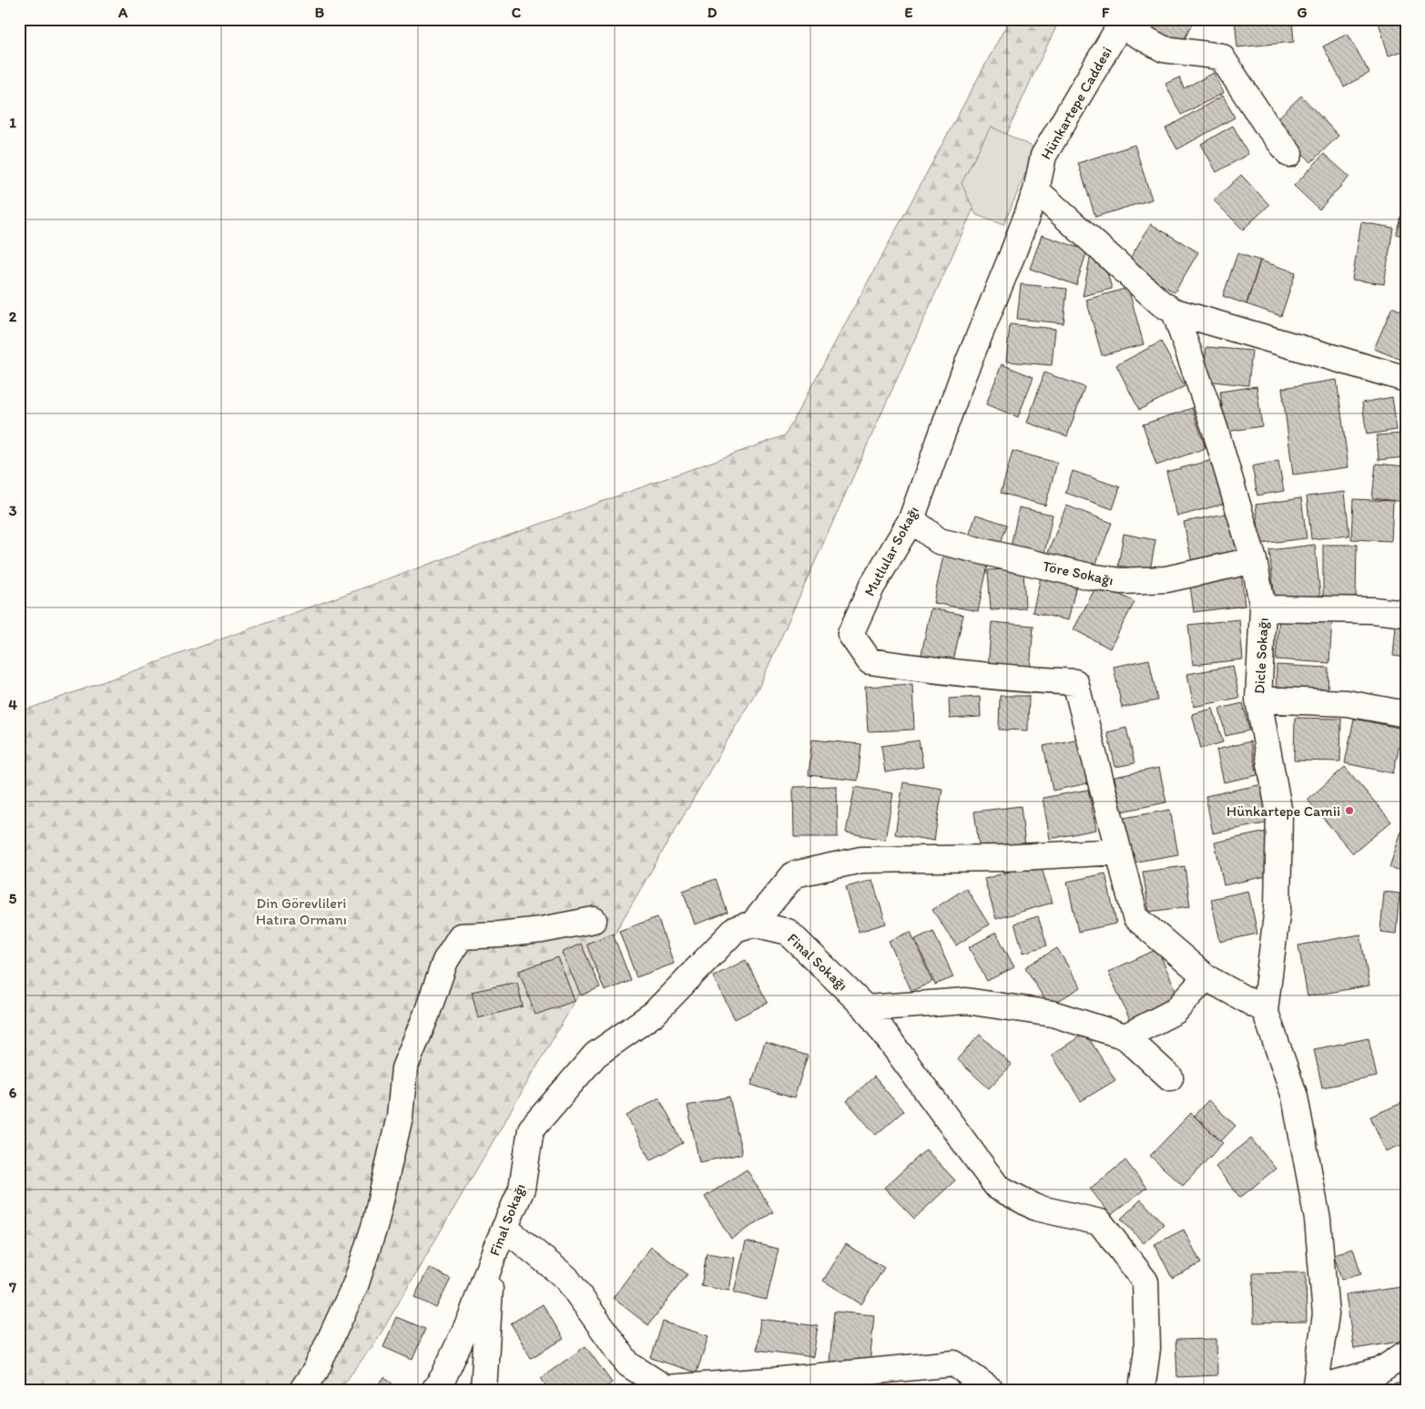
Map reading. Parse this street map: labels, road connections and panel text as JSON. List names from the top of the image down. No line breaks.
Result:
{"streets":{"street":["Hünkartepe Caddesi","Mutlular Sokağı","Töre Sokağı","Dicle Sokağı","Final Sokağı"]},"crossings":[["Hünkartepe Caddesi","Mutlular Sokağı"],["Mutlular Sokağı","Töre Sokağı"],["Töre Sokağı","Dicle Sokağı"]],"parks":["Din Görevlileri Hatıra Ormanı"],"places":["Hünkartepe Camii"],"grid":{"columns":["A","B","C","D","E","F","G"],"rows":["1","2","3","4","5","6","7"]}}
